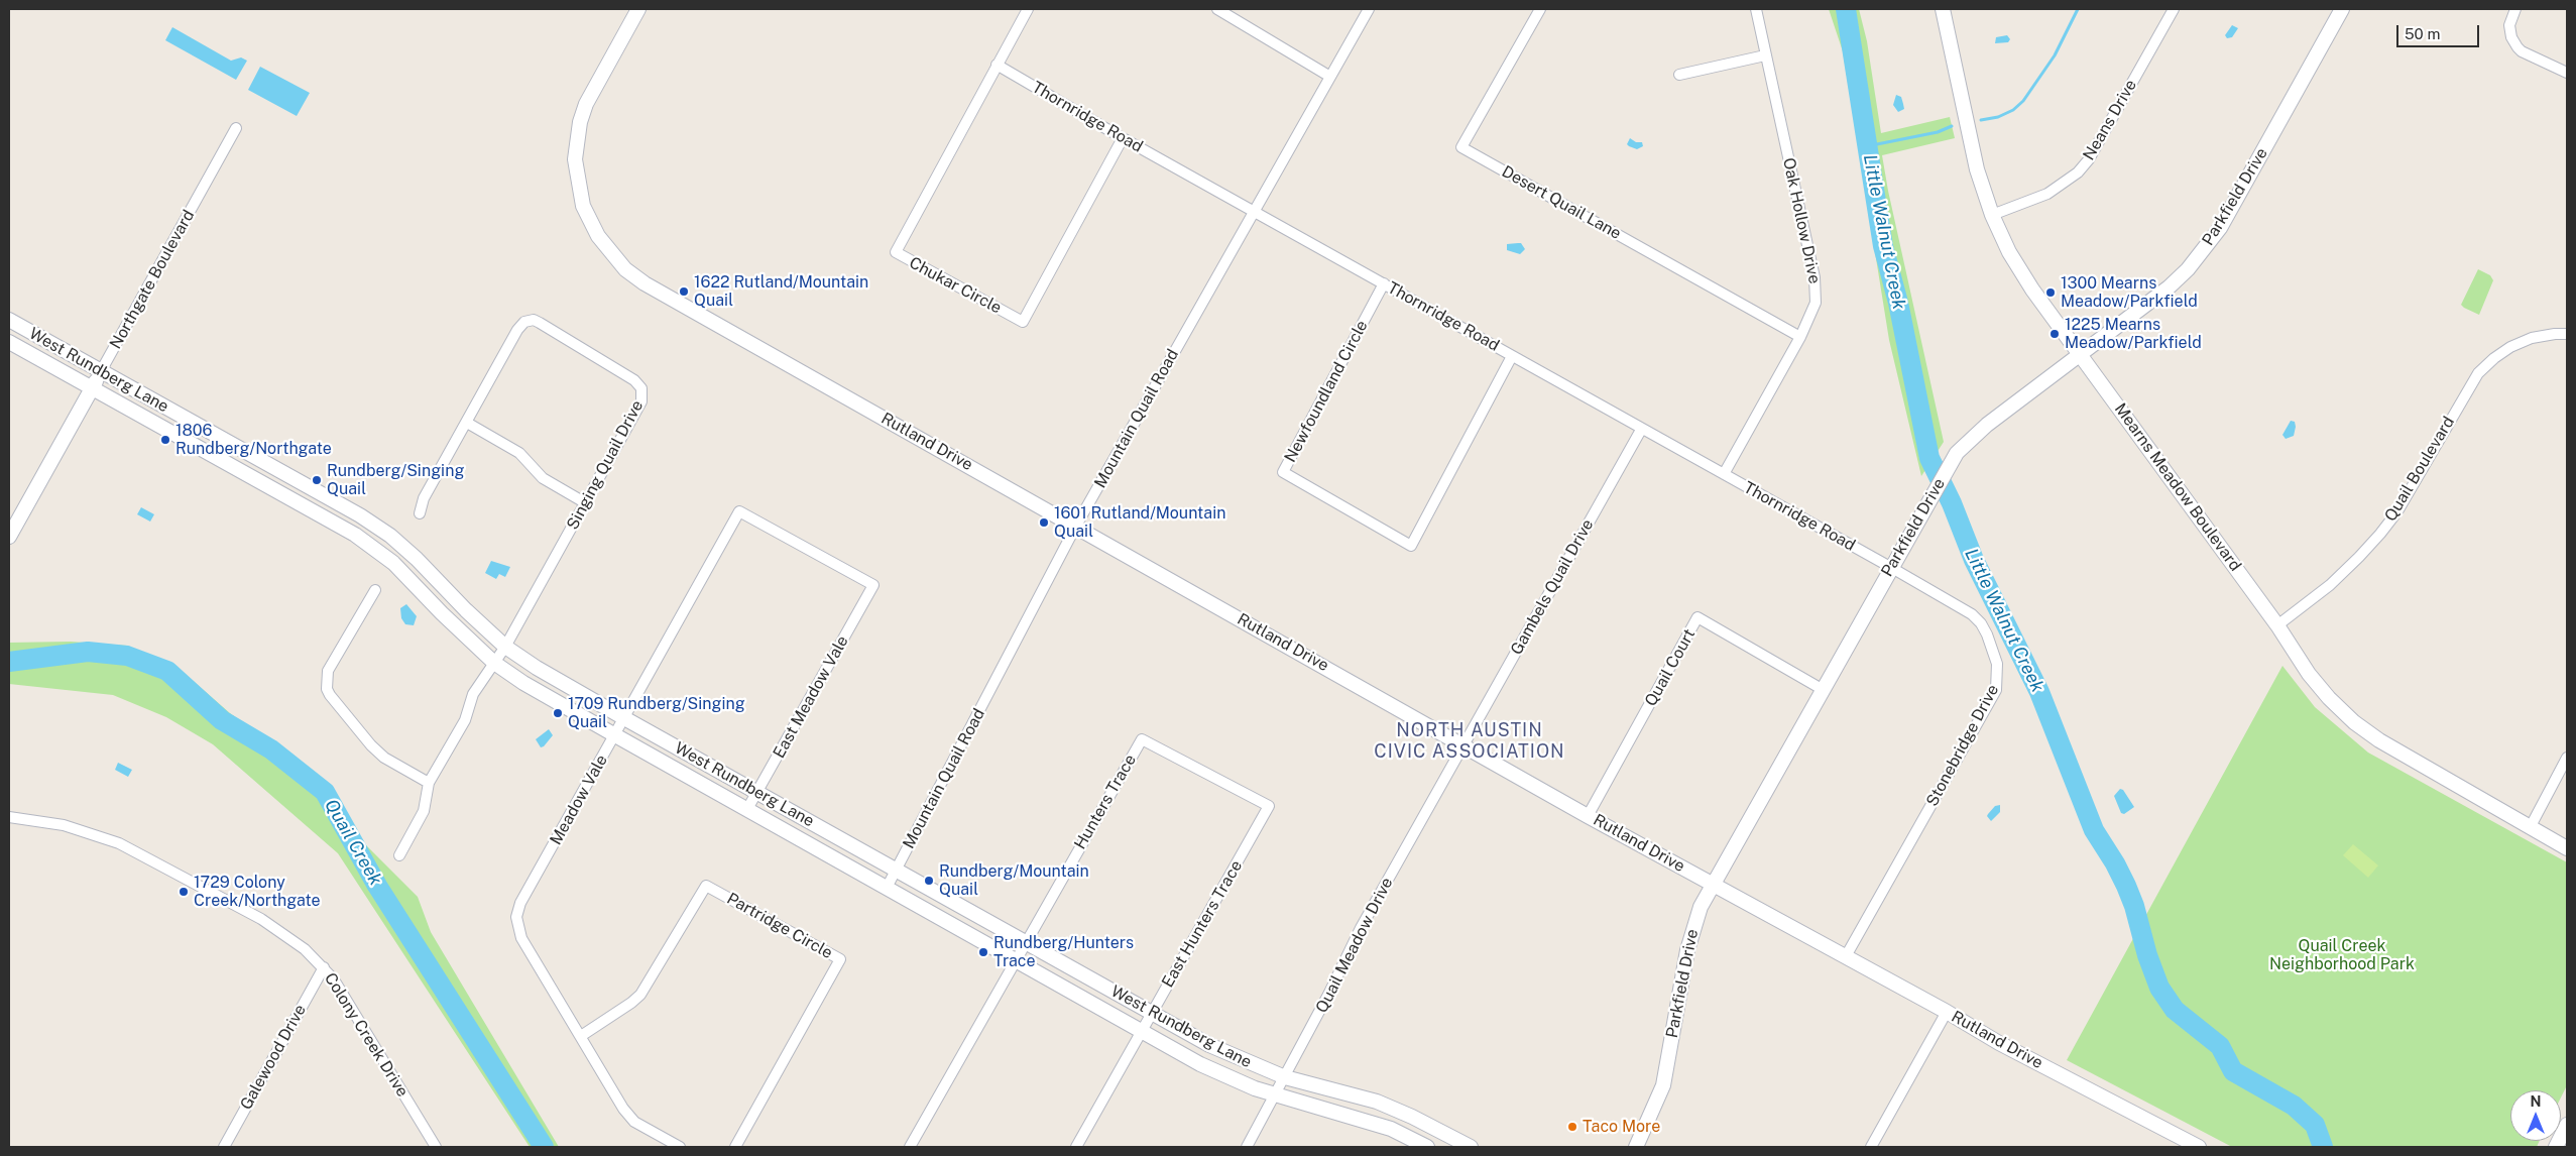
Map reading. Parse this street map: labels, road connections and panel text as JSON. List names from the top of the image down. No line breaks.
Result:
{"streets":{"street":["Thornridge Road","Neans Drive","Parkfield Drive","Desert Quail Lane","Oak Hollow Drive","Northgate Boulevard","Chukar Circle","West Rundberg Lane","Newfoundland Circle","Mountain Quail Road","Rutland Drive","Singing Quail Drive","Quail Boulevard","Mearns Meadow Boulevard","Gambels Quail Drive","Quail Court","East Meadow Vale","Stonebridge Drive","Meadow Vale","Hunters Trace","East Hunters Trace","Partridge Circle","Quail Meadow Drive","Colony Creek Drive","Galewood Drive"]},"crossings":[["Thornridge Road","Parkfield Drive"],["Thornridge Road","Oak Hollow Drive"],["Thornridge Road","Chukar Circle"],["Thornridge Road","Newfoundland Circle"],["Thornridge Road","Mountain Quail Road"],["Thornridge Road","Gambels Quail Drive"],["Thornridge Road","Stonebridge Drive"],["Neans Drive","Mearns Meadow Boulevard"],["Parkfield Drive","Rutland Drive"],["Parkfield Drive","Mearns Meadow Boulevard"],["Parkfield Drive","Quail Court"],["Parkfield Drive","Stonebridge Drive"],["Desert Quail Lane","Oak Hollow Drive"],["Northgate Boulevard","West Rundberg Lane"],["West Rundberg Lane","Mountain Quail Road"],["West Rundberg Lane","Singing Quail Drive"],["West Rundberg Lane","East Meadow Vale"],["West Rundberg Lane","Meadow Vale"],["West Rundberg Lane","Hunters Trace"],["West Rundberg Lane","East Hunters Trace"],["West Rundberg Lane","Quail Meadow Drive"],["Mountain Quail Road","Rutland Drive"],["Rutland Drive","Gambels Quail Drive"],["Rutland Drive","Quail Court"],["Rutland Drive","Stonebridge Drive"],["Rutland Drive","Quail Meadow Drive"],["Quail Boulevard","Mearns Meadow Boulevard"],["Gambels Quail Drive","Quail Meadow Drive"],["East Meadow Vale","Meadow Vale"],["Meadow Vale","Partridge Circle"],["Hunters Trace","East Hunters Trace"],["Colony Creek Drive","Galewood Drive"]],"districts":["NORTH AUSTIN CIVIC ASSOCIATION"],"water":["Little Walnut Creek","Quail Creek"],"parks":["Quail Creek Neighborhood Park"],"places":["1622 Rutland/Mountain Quail","1300 Mearns Meadow/Parkfield","1225 Mearns Meadow/Parkfield","1806 Rundberg/Northgate","Rundberg/Singing Quail","1601 Rutland/Mountain Quail","1709 Rundberg/Singing Quail","Rundberg/Mountain Quail","1729 Colony Creek/Northgate","Rundberg/Hunters Trace","Taco More"],"scale_bar":"50 m","north":"top"}
